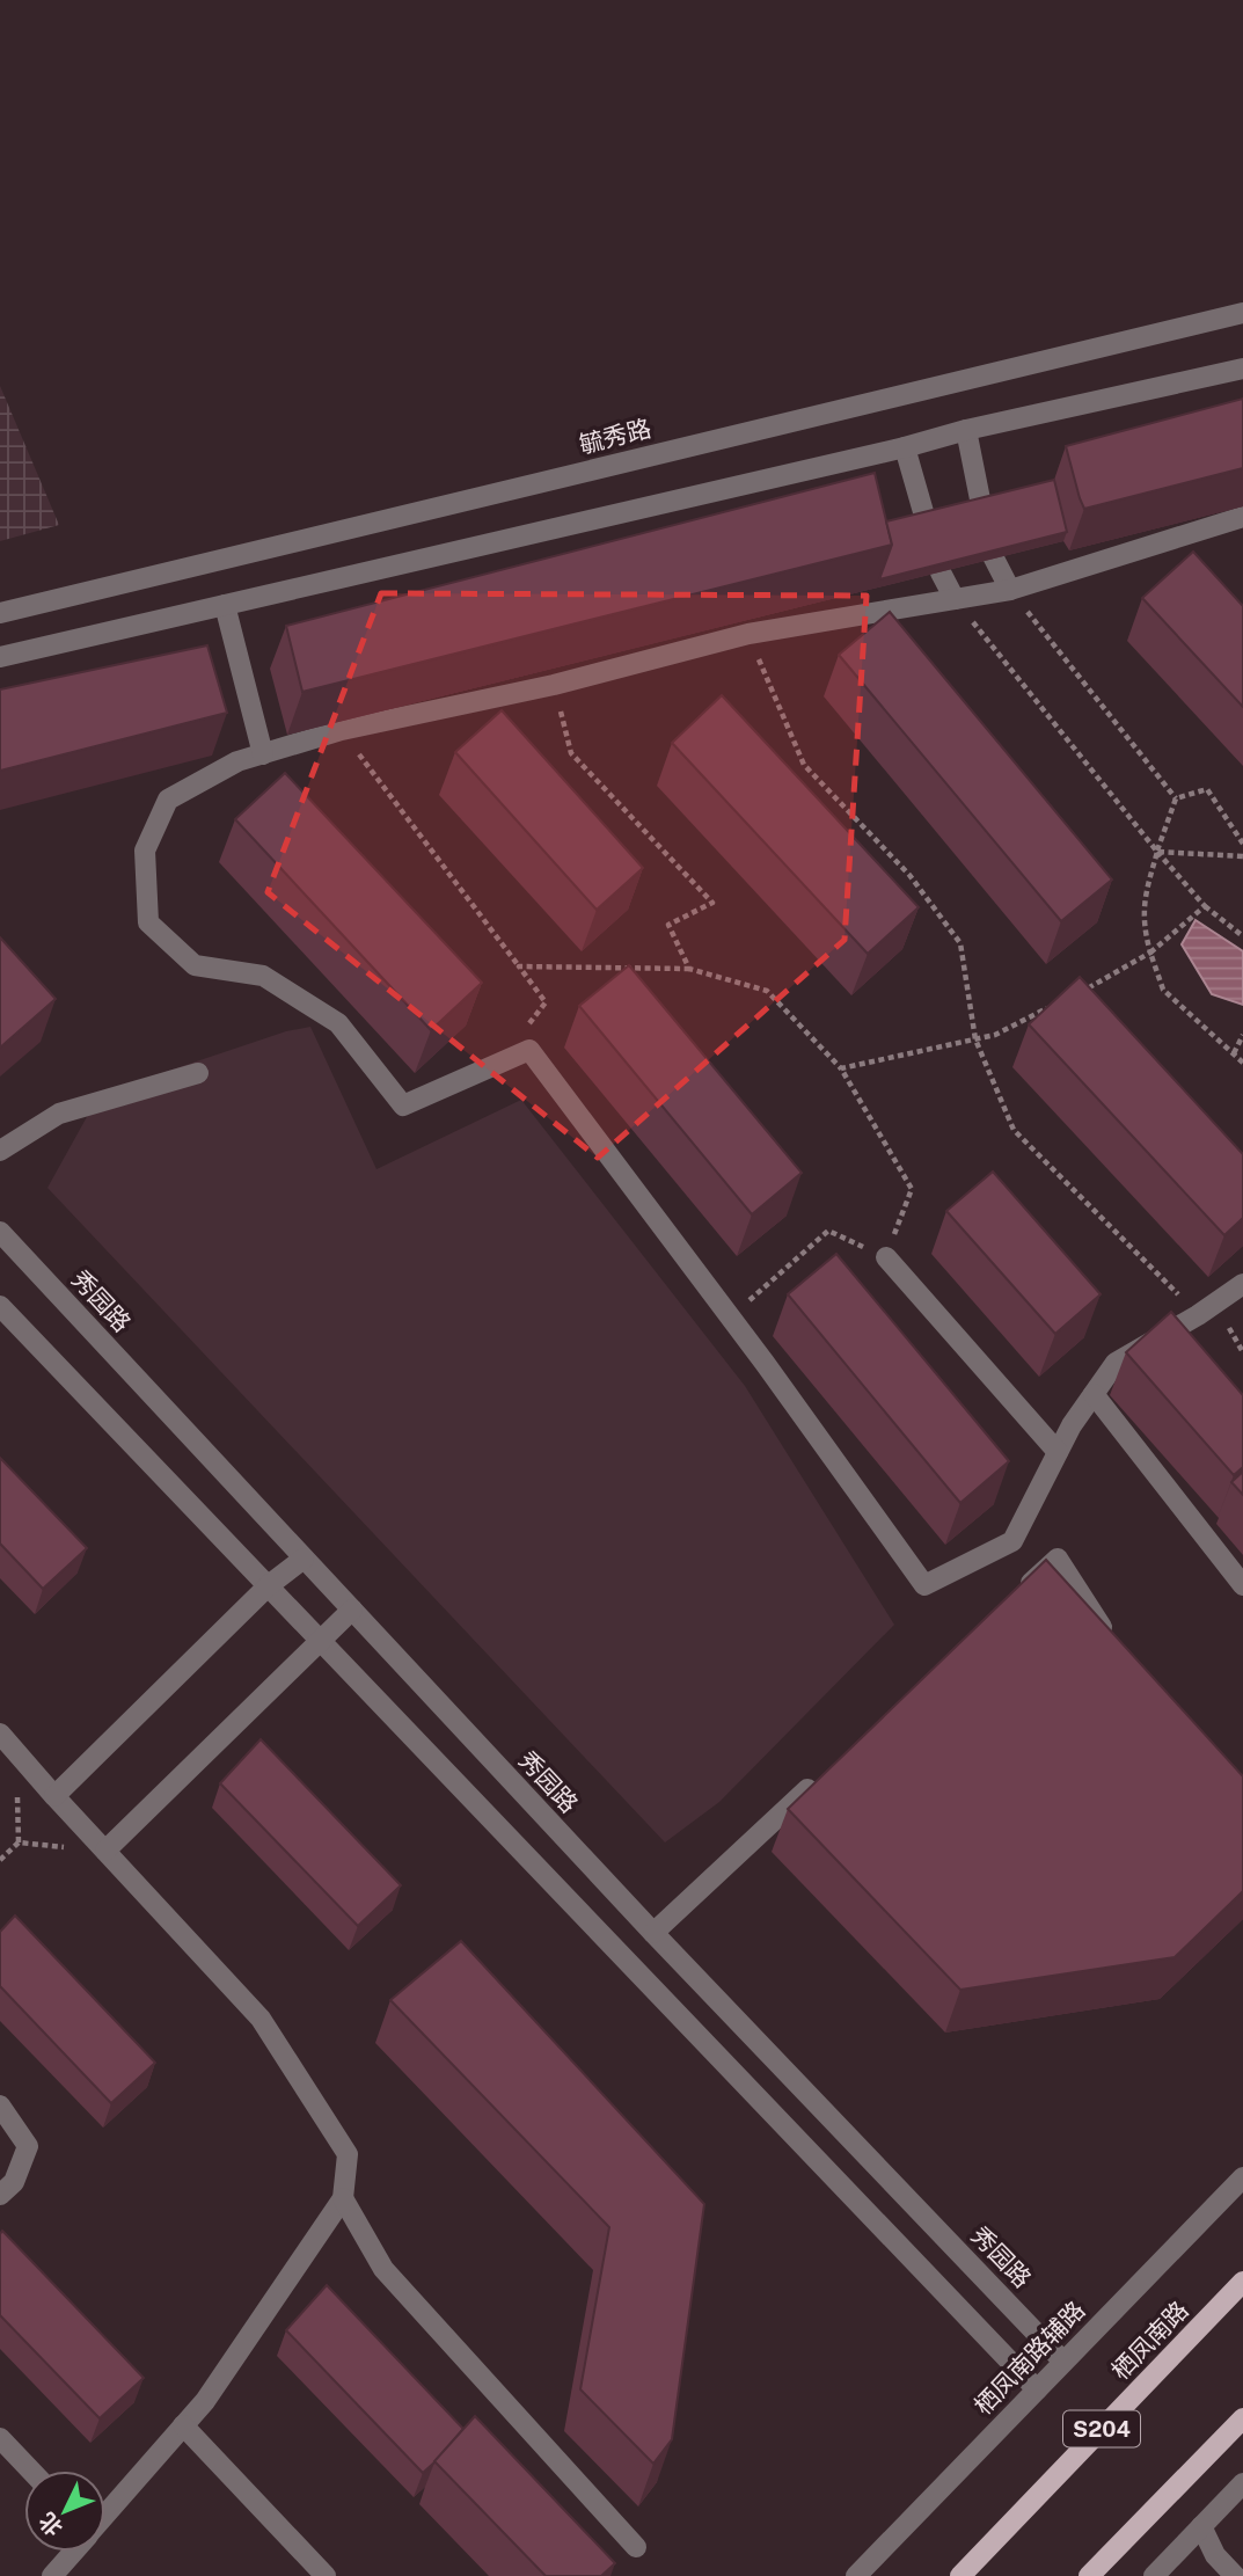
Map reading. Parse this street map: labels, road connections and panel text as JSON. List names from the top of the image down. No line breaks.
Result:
{"streets":{"main road":["栖凤南路","S204"],"street":["毓秀路","秀园路","栖凤南路辅路"]},"crossings":[["秀园路","栖凤南路辅路"]],"north":"bottom left"}
